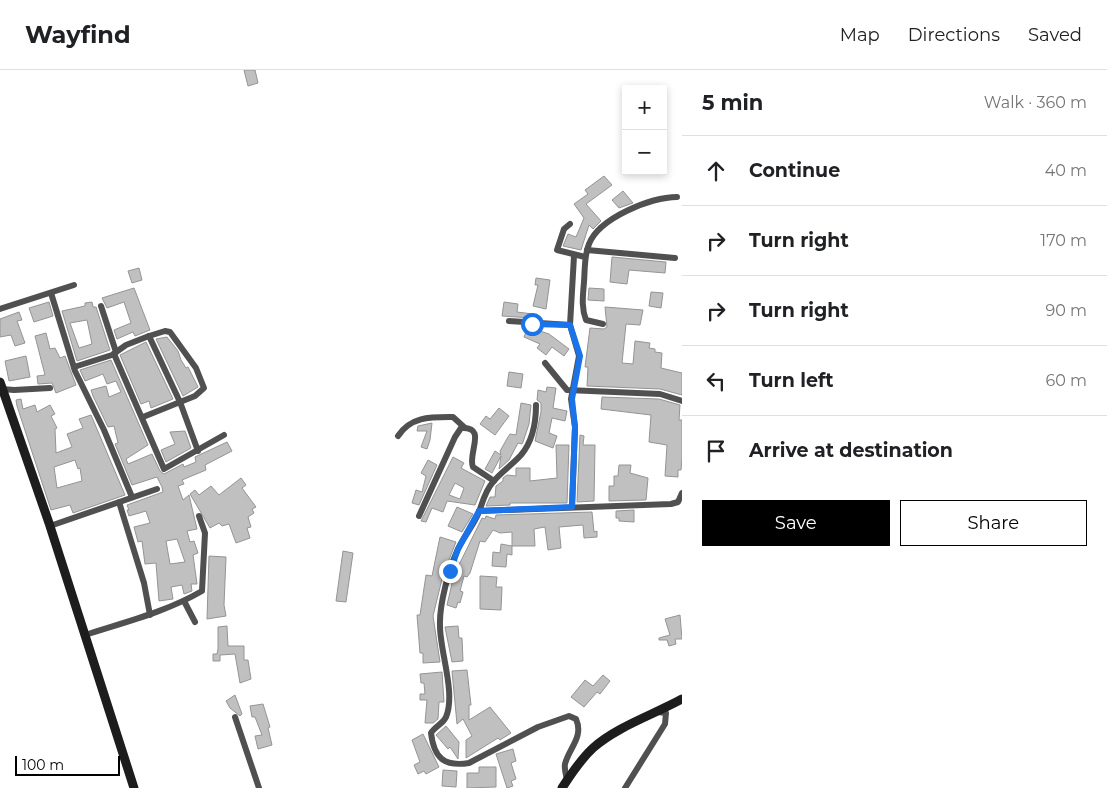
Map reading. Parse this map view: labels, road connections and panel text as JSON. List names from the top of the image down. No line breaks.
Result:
{"scale_bar":"100 m","page":{"header":"Wayfind","nav":["Map","Directions","Saved"],"heading":["5 min","Walk · 360 m"],"map_buttons":["+","−"],"list":[["Continue","40 m"],["Turn right","170 m"],["Turn right","90 m"],["Turn left","60 m"],"Arrive at destination"],"buttons":["Save","Share"],"scale":"100 m"}}
